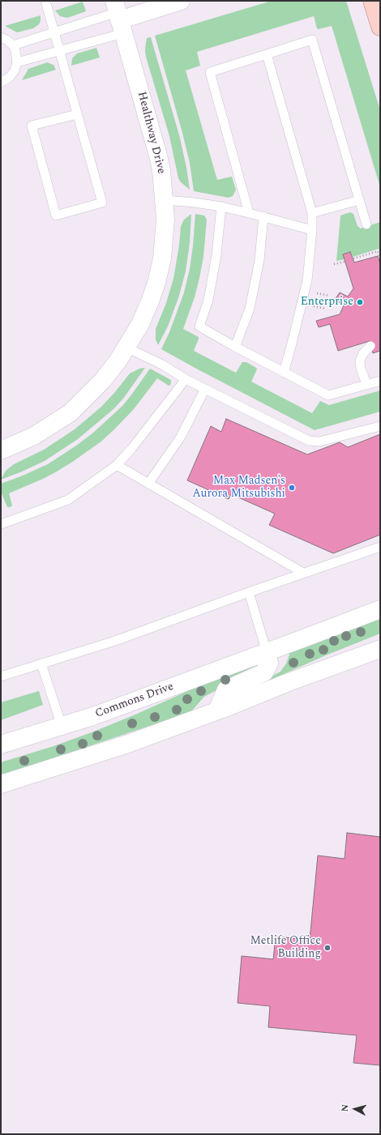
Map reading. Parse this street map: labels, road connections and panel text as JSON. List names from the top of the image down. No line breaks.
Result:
{"streets":{"street":["Healthway Drive","Commons Drive"]},"places":["Enterprise","Max Madsen's Aurora Mitsubishi","Metlife Office Building"],"north":"left"}
